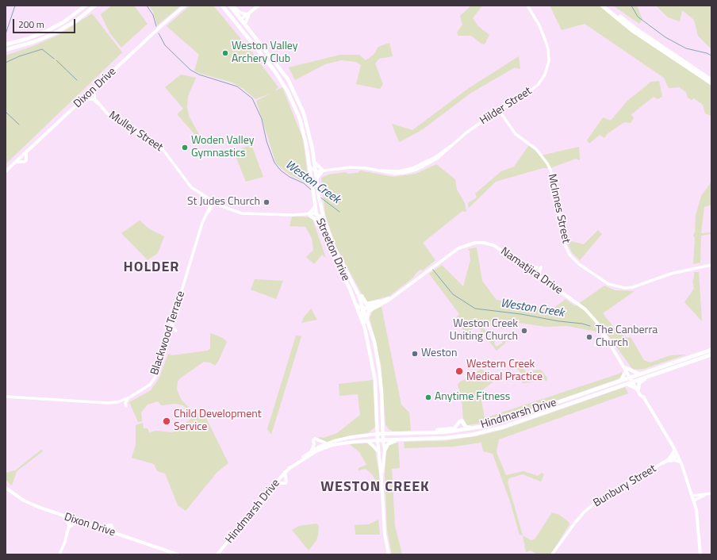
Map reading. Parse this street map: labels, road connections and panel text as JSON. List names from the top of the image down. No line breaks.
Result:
{"streets":{"main road":["Dixon Drive","Streeton Drive","Namatjira Drive","Hindmarsh Drive"],"street":["Hilder Street","Mulley Street","McInnes Street","Blackwood Terrace","Bunbury Street"]},"crossings":[["Dixon Drive","Mulley Street"],["Hilder Street","McInnes Street"],["Hilder Street","Streeton Drive"],["Mulley Street","Streeton Drive"],["Mulley Street","Blackwood Terrace"],["Streeton Drive","Namatjira Drive"],["Streeton Drive","Hindmarsh Drive"],["Namatjira Drive","Hindmarsh Drive"],["Namatjira Drive","Bunbury Street"]],"districts":["HOLDER","WESTON CREEK"],"water":["Weston Creek"],"places":["Weston Valley Archery Club","Woden Valley Gymnastics","St Judes Church","Weston Creek Uniting Church","The Canberra Church","Weston","Western Creek Medical Practice","Anytime Fitness","Child Development Service"],"scale_bar":"200 m"}
